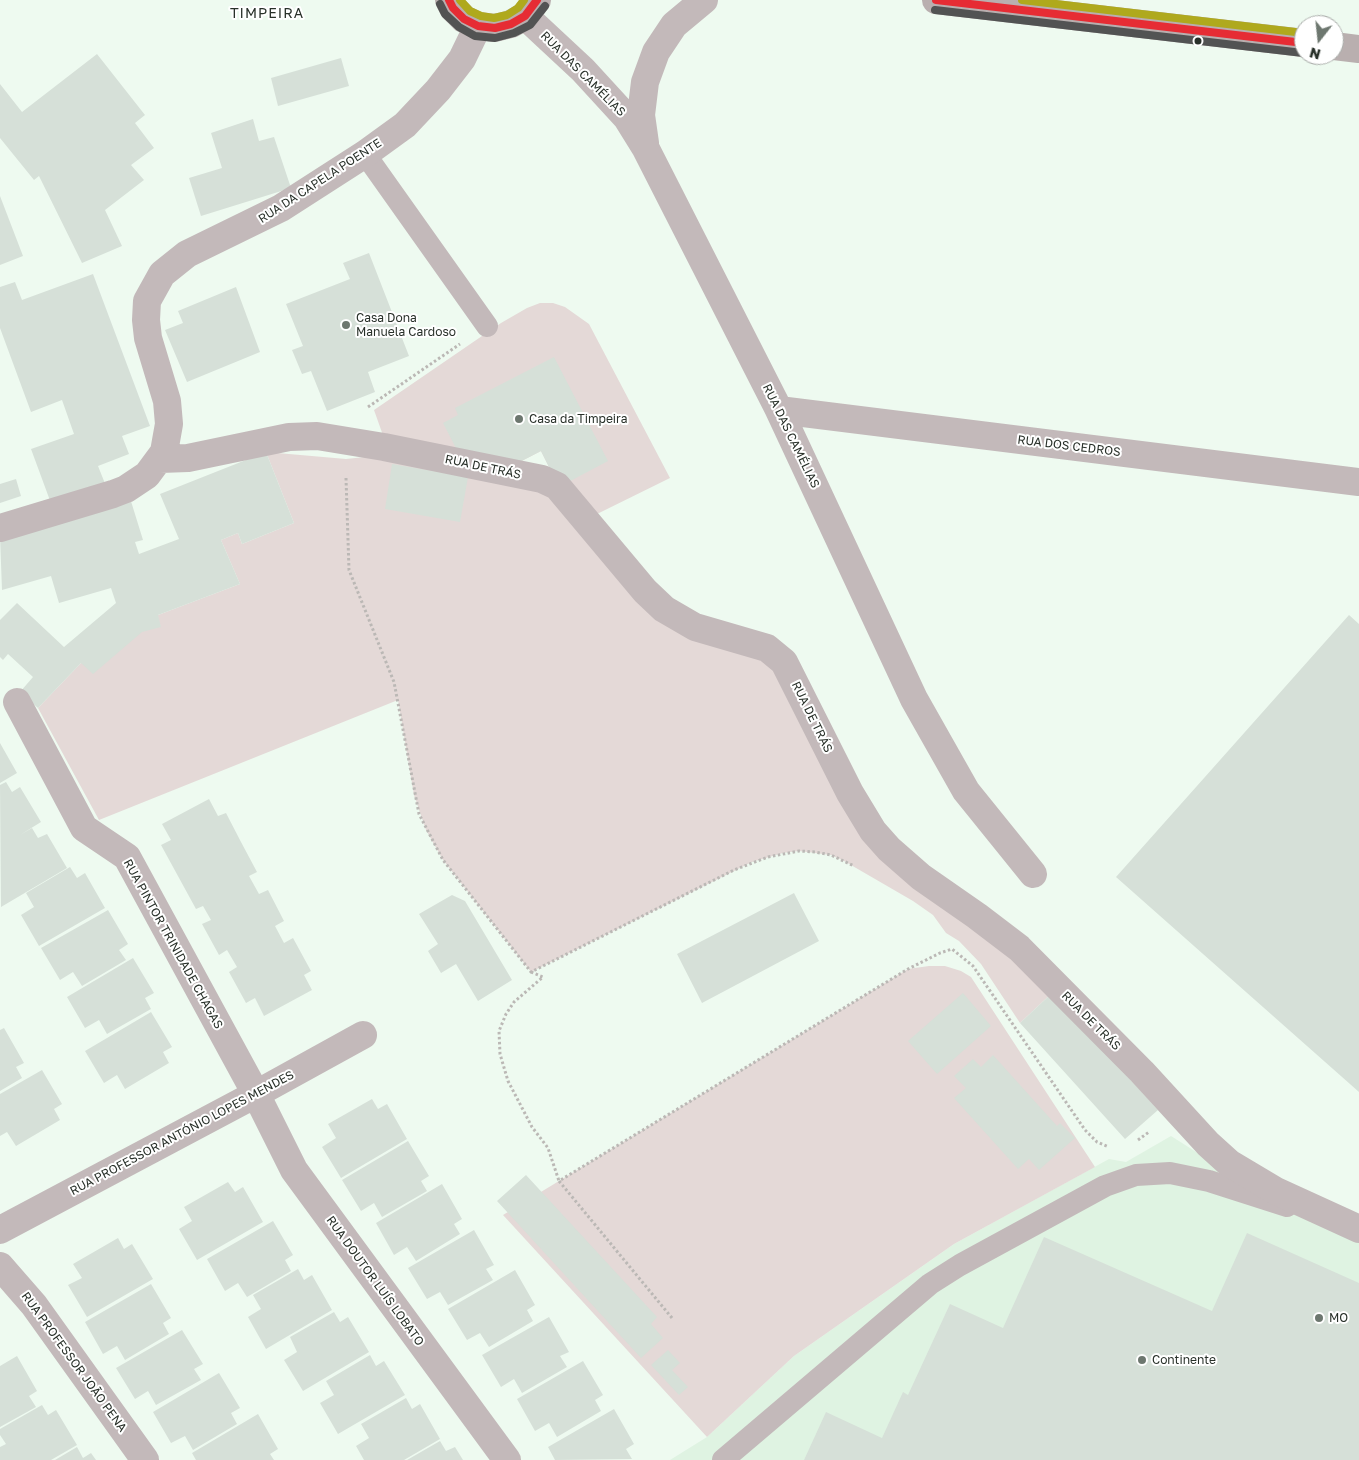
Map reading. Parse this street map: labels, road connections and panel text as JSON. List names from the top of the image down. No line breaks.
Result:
{"streets":{"street":["RUA DAS CAMÉLIAS","RUA DA CAPELA POENTE","RUA DOS CEDROS","RUA DE TRÁS","RUA PINTOR TRINIDADE CHAGAS","RUA PROFESSOR ANTÓNIO LOPES MENDES","RUA DOUTOR LUÍS LOBATO","RUA PROFESSOR JOÃO PENA"]},"crossings":[["RUA DAS CAMÉLIAS","RUA DOS CEDROS"],["RUA DA CAPELA POENTE","RUA DE TRÁS"],["RUA PINTOR TRINIDADE CHAGAS","RUA PROFESSOR ANTÓNIO LOPES MENDES"],["RUA PINTOR TRINIDADE CHAGAS","RUA DOUTOR LUÍS LOBATO"],["RUA PROFESSOR ANTÓNIO LOPES MENDES","RUA DOUTOR LUÍS LOBATO"]],"districts":["TIMPEIRA"],"places":["Casa Dona Manuela Cardoso","Casa da Timpeira","MO","Continente"],"lines":["transit line N"],"north":"bottom"}
